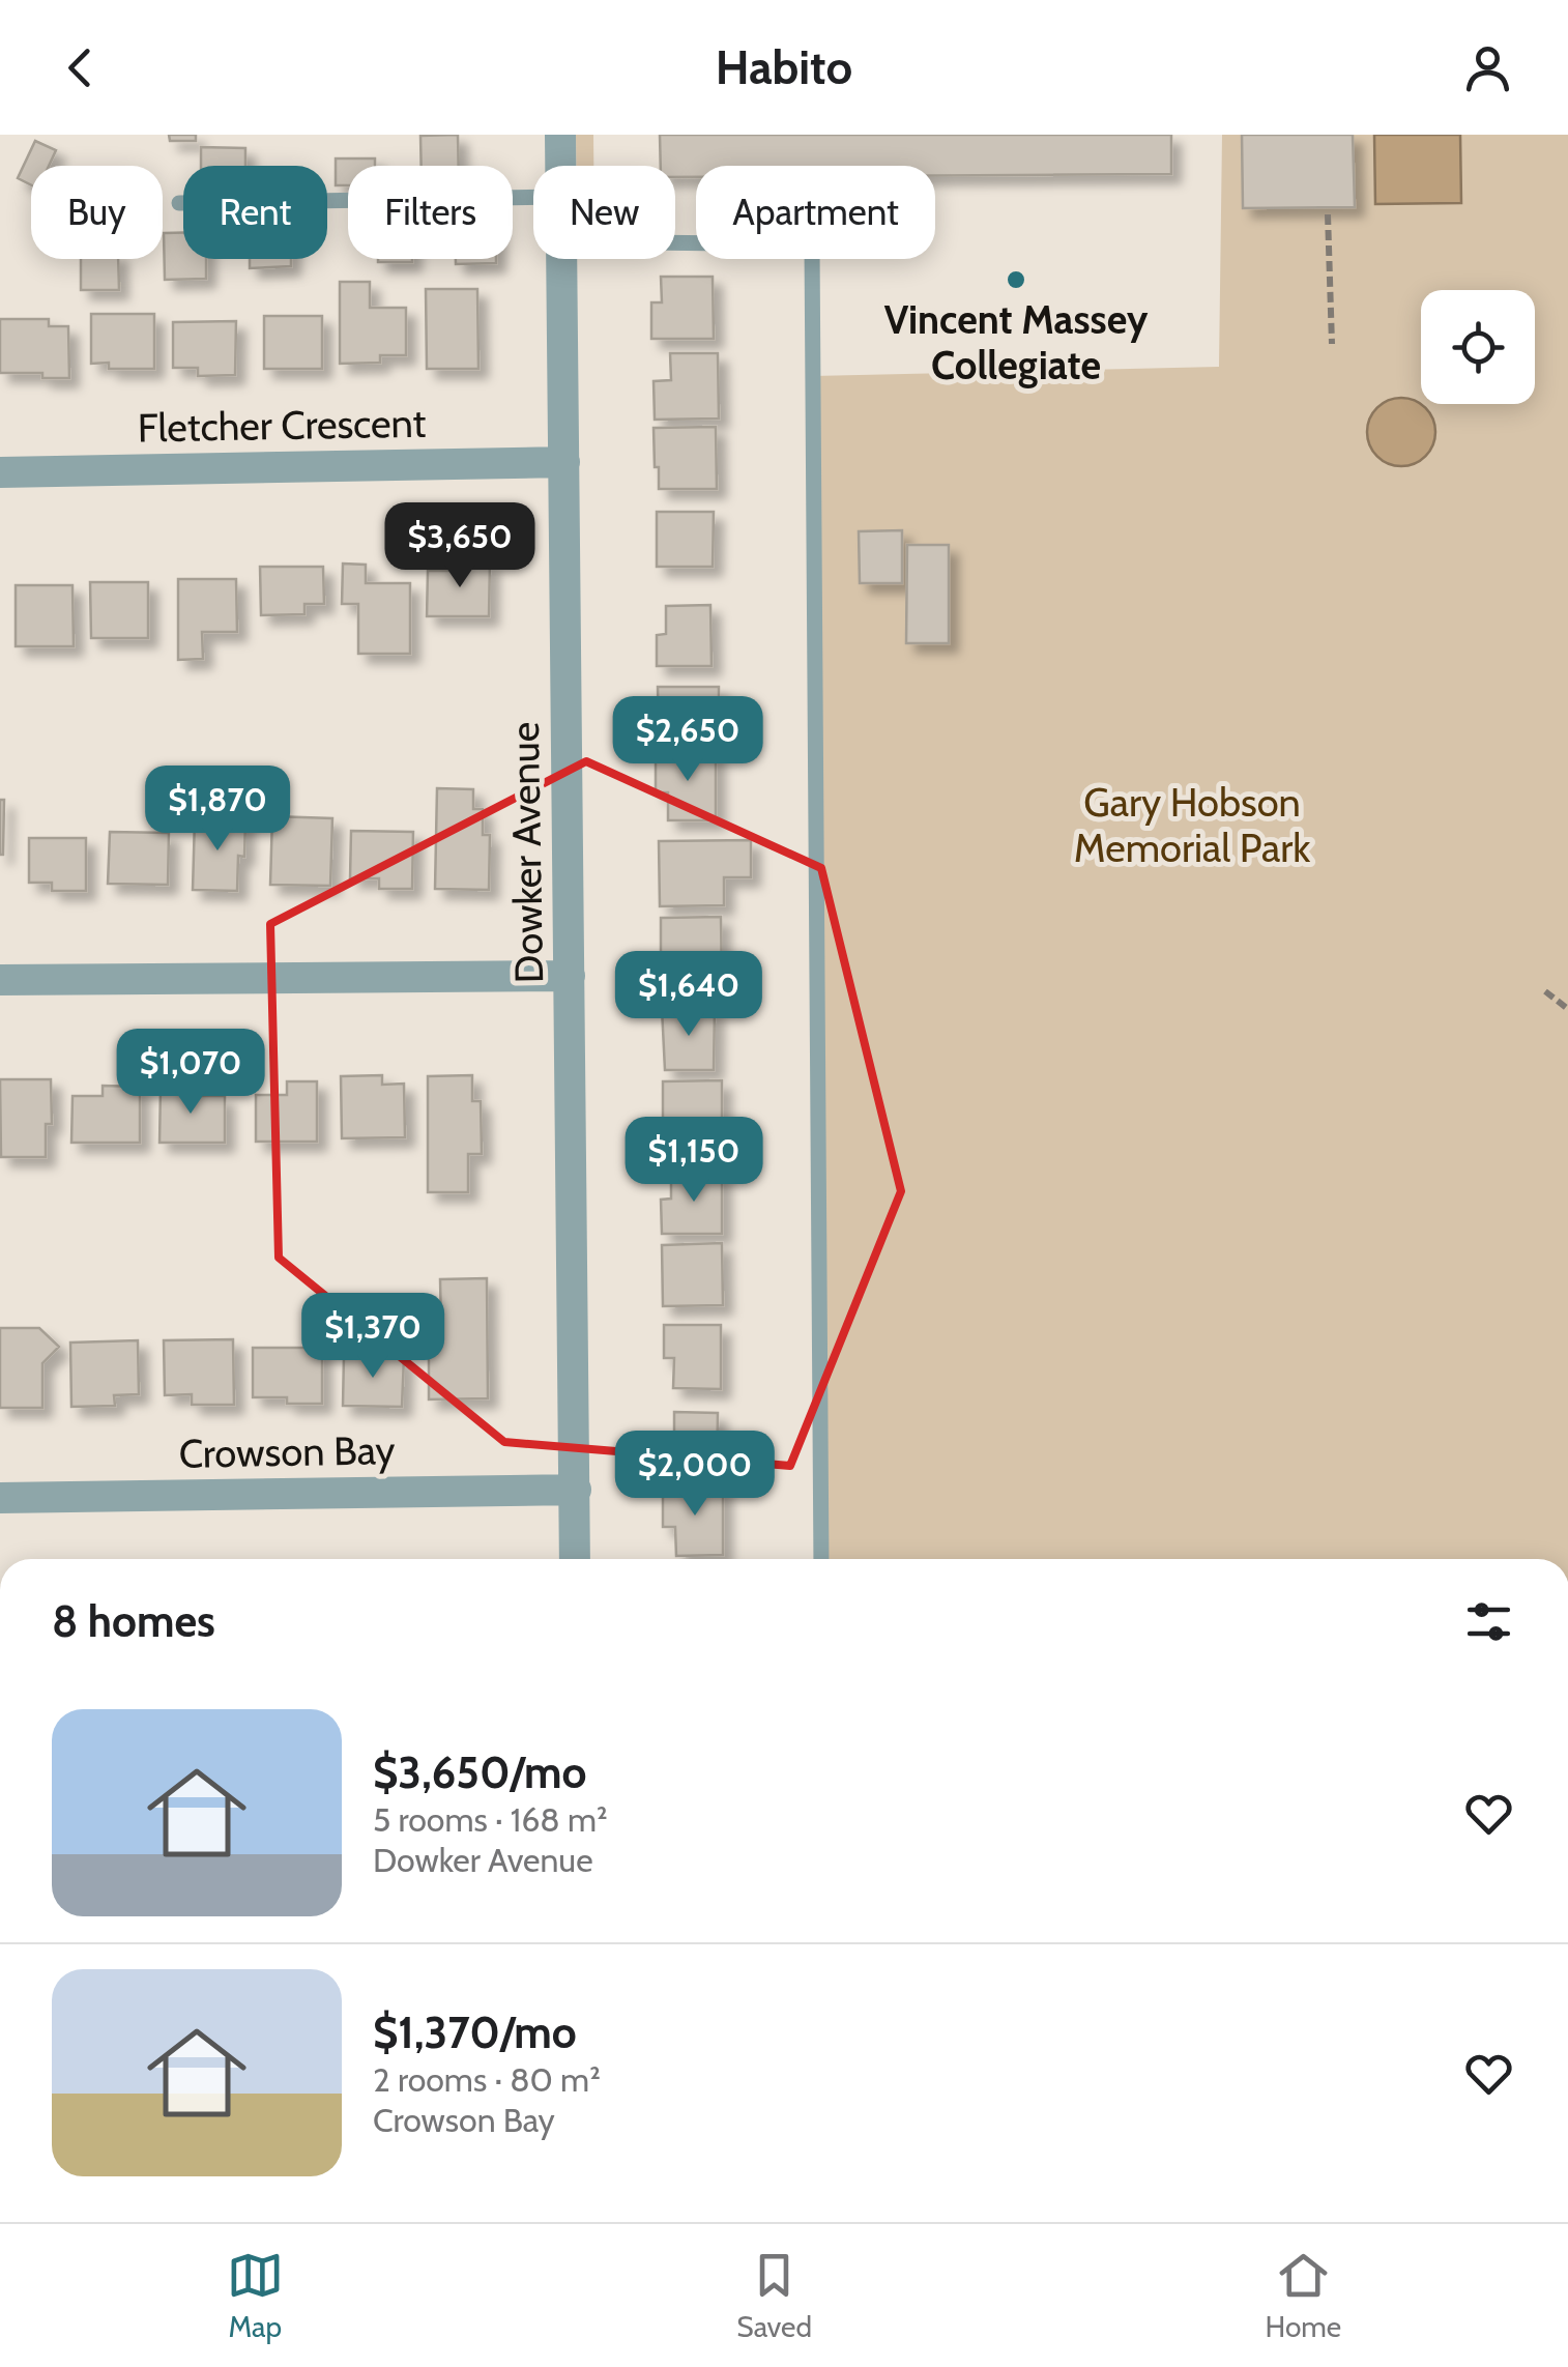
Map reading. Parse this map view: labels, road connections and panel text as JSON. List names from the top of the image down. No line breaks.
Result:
{"streets":{"street":["Fletcher Crescent","Dowker Avenue","Crowson Bay"]},"crossings":[["Fletcher Crescent","Dowker Avenue"],["Dowker Avenue","Crowson Bay"]],"parks":["Gary Hobson Memorial Park"],"places":["Vincent Massey Collegiate"],"page":{"header":"Habito","chip":["Buy","Rent","Filters","New","Apartment"],"price":["$3,650","$2,650","$1,870","$1,640","$1,070","$1,150","$1,370","$2,000"],"heading":"8 homes","list":[{"name":"$3,650/mo","note":"5 rooms · 168 m² · Dowker Avenue"},{"name":"$1,370/mo","note":"2 rooms · 80 m² · Crowson Bay"}],"tabs":["Map","Saved","Home"]}}
